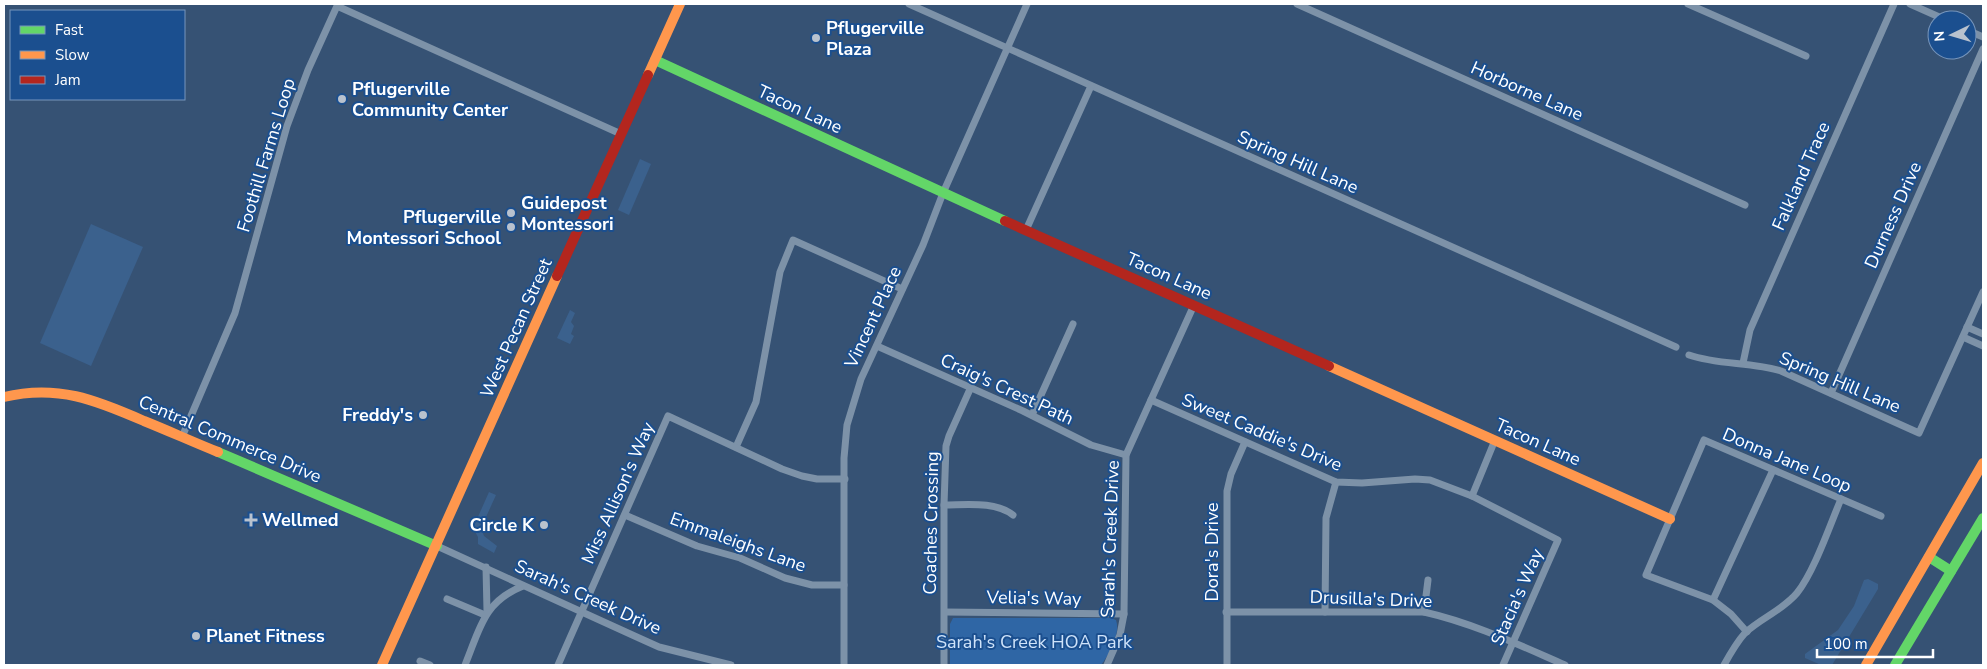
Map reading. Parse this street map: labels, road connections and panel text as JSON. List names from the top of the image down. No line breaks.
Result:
{"streets":{"street":["Horborne Lane","Tacon Lane","Foothill Farms Loop","Spring Hill Lane","Falkland Trace","Durness Drive","Vincent Place","West Pecan Street","Craig's Crest Path","Sweet Caddie's Drive","Central Commerce Drive","Donna Jane Loop","Miss Allison's Way","Coaches Crossing","Sarah's Creek Drive","Emmaleighs Lane","Dora's Drive","Stacia's Way","Velia's Way","Drusilla's Drive"]},"crossings":[["Tacon Lane","Vincent Place"],["Tacon Lane","West Pecan Street"],["Tacon Lane","Donna Jane Loop"],["Tacon Lane","Sarah's Creek Drive"],["Foothill Farms Loop","West Pecan Street"],["Foothill Farms Loop","Central Commerce Drive"],["Spring Hill Lane","Falkland Trace"],["Spring Hill Lane","Durness Drive"],["Spring Hill Lane","Vincent Place"],["Vincent Place","Craig's Crest Path"],["Vincent Place","Emmaleighs Lane"],["West Pecan Street","Central Commerce Drive"],["West Pecan Street","Sarah's Creek Drive"],["Craig's Crest Path","Coaches Crossing"],["Craig's Crest Path","Sarah's Creek Drive"],["Sweet Caddie's Drive","Sarah's Creek Drive"],["Sweet Caddie's Drive","Dora's Drive"],["Sweet Caddie's Drive","Stacia's Way"],["Central Commerce Drive","Sarah's Creek Drive"],["Miss Allison's Way","Sarah's Creek Drive"],["Miss Allison's Way","Emmaleighs Lane"],["Coaches Crossing","Velia's Way"],["Sarah's Creek Drive","Velia's Way"],["Dora's Drive","Drusilla's Drive"],["Stacia's Way","Drusilla's Drive"]],"parks":["Sarah's Creek HOA Park"],"places":{"other":["Pflugerville Plaza","Pflugerville Community Center","Guidepost Montessori","Pflugerville Montessori School","Freddy's","Circle K","Planet Fitness"],"health":["Wellmed"]},"legend":["Fast","Slow","Jam"],"scale_bar":"100 m","north":"left"}
